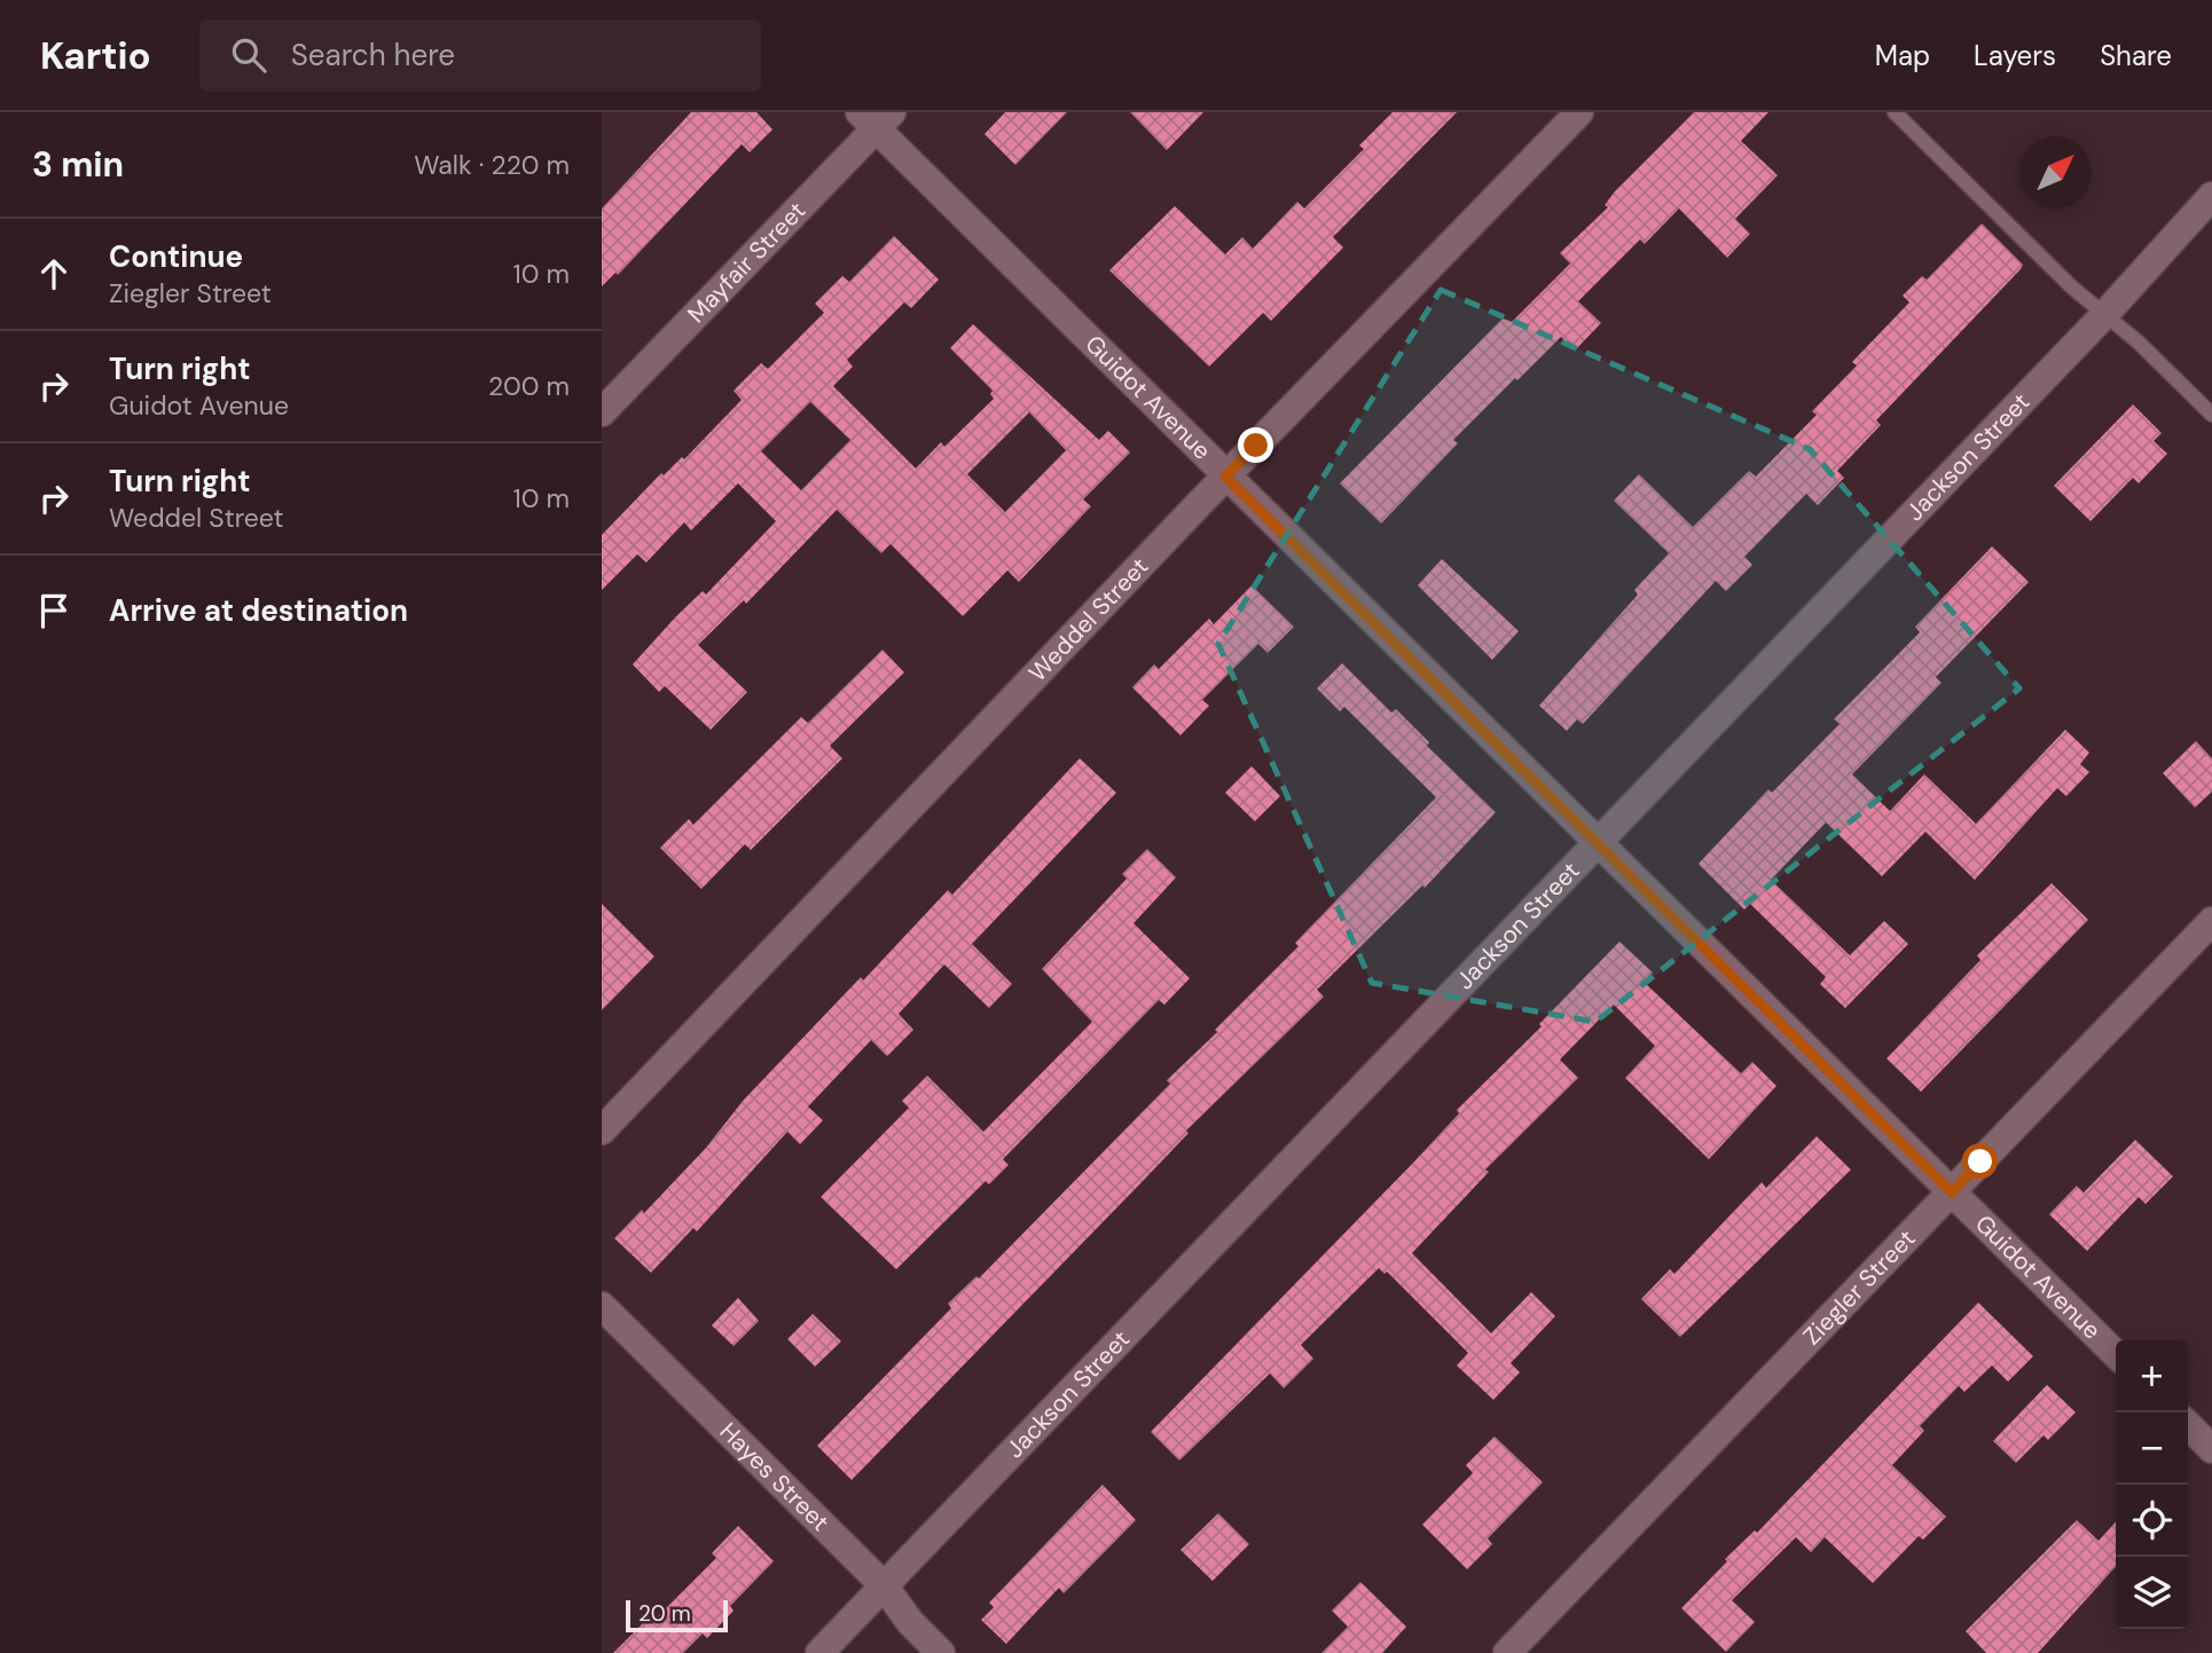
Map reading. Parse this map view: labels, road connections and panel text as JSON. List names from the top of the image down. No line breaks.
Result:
{"streets":{"street":["Mayfair Street","Guidot Avenue","Jackson Street","Weddel Street","Ziegler Street","Hayes Street"]},"crossings":[["Mayfair Street","Guidot Avenue"],["Guidot Avenue","Jackson Street"],["Guidot Avenue","Weddel Street"],["Guidot Avenue","Ziegler Street"],["Jackson Street","Hayes Street"]],"scale_bar":"20 m","north":"top right","page":{"header":"Kartio","search":"Search here","nav":["Map","Layers","Share"],"heading":["3 min","Walk · 220 m"],"list":[["Continue","Ziegler Street","10 m"],["Turn right","Guidot Avenue","200 m"],["Turn right","Weddel Street","10 m"],"Arrive at destination"],"map_buttons":["+","−"],"scale":"20 m"}}
